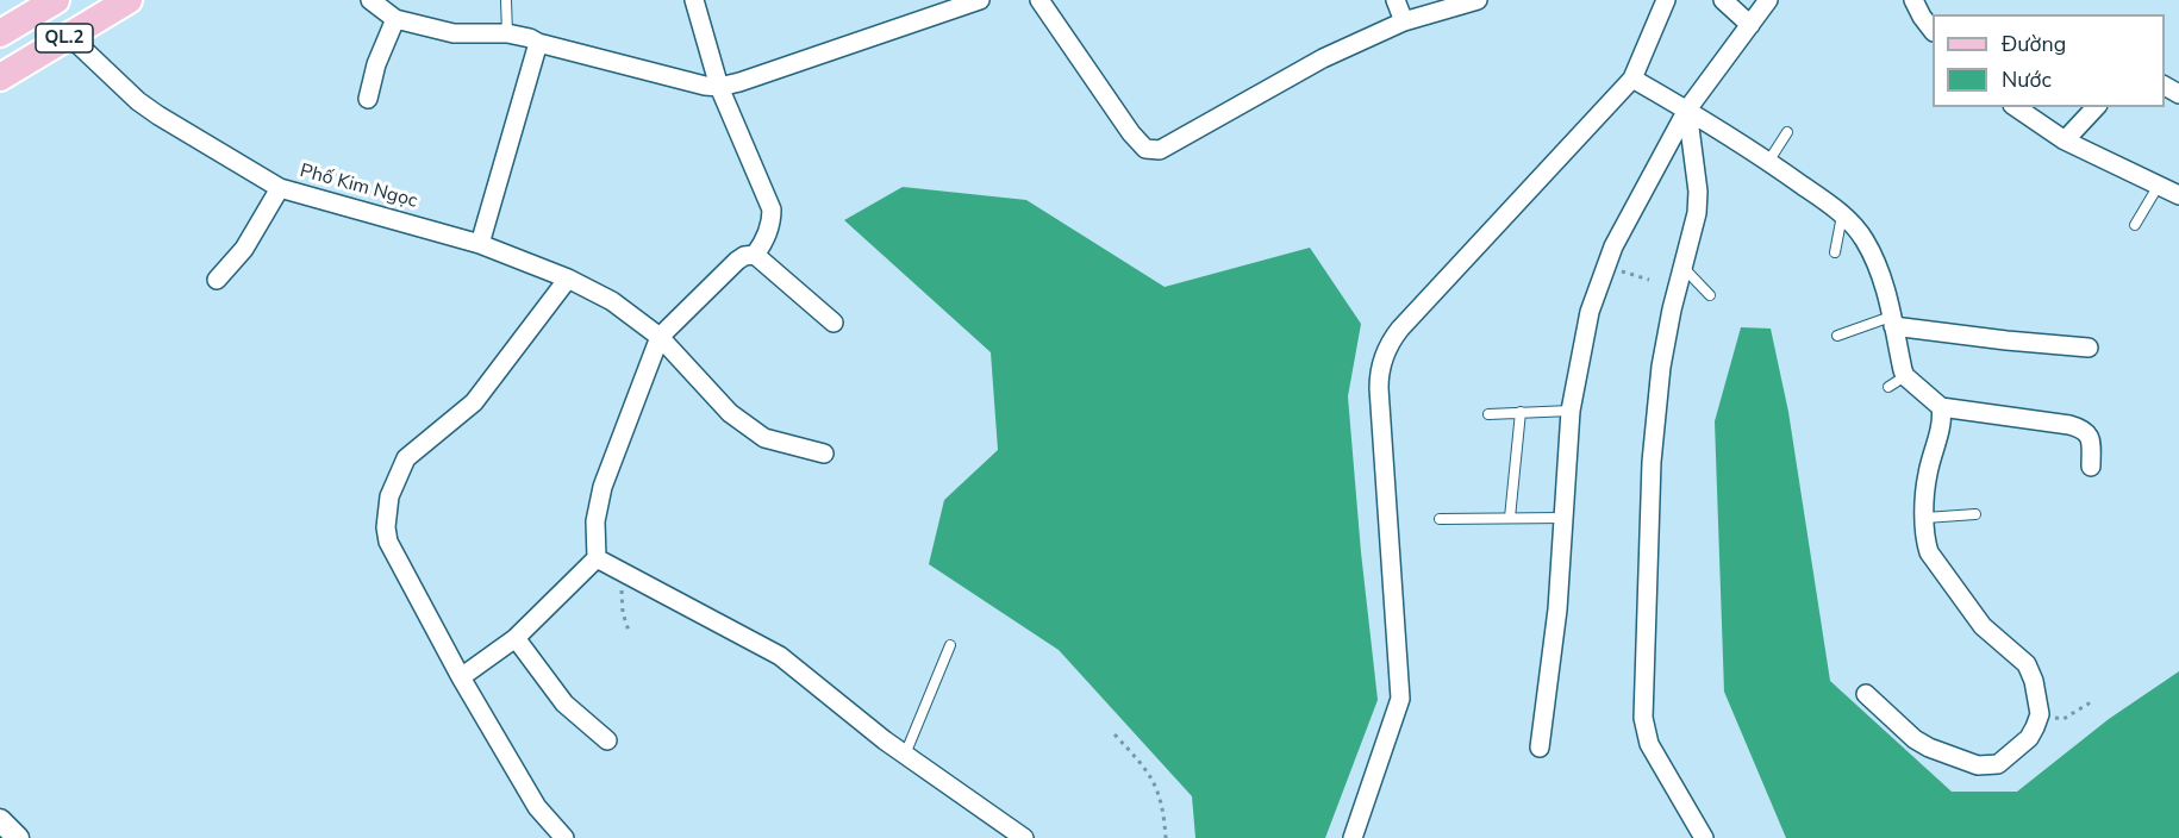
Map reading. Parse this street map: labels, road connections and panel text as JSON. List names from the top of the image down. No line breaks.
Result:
{"streets":{"main road":["QL.2"],"street":["Phố Kim Ngọc"]},"crossings":[["QL.2","Phố Kim Ngọc"]],"legend":["Đường","Nước"]}
